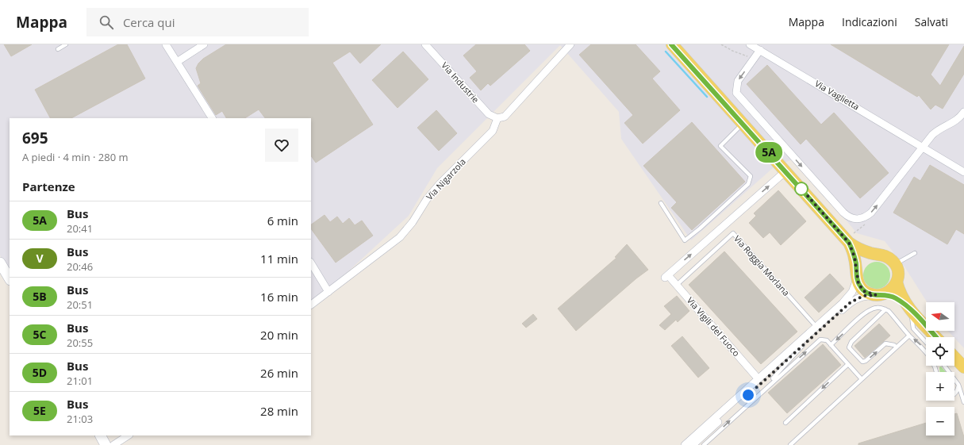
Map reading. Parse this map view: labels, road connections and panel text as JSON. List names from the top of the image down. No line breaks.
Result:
{"streets":{"street":["Via Industrie","Via Vaglietta","Via Nigarzola","Via Vigili del Fuoco"],"lane":["Via Roggia Morlana"]},"crossings":[["Via Industrie","Via Nigarzola"],["Via Roggia Morlana","Via Vigili del Fuoco"]],"one_way":["Via Vigili del Fuoco"],"lines":["bus line 5A"],"north":"left","page":{"header":"Mappa","search":"Cerca qui","nav":["Mappa","Indicazioni","Salvati"],"on_map":"5A","heading":[["695","A piedi · 4 min · 280 m"],"Partenze"],"list":[{"mark":"5A","name":"Bus","note":"20:41","value":"6 min"},{"mark":"V","name":"Bus","note":"20:46","value":"11 min"},{"mark":"5B","name":"Bus","note":"20:51","value":"16 min"},{"mark":"5C","name":"Bus","note":"20:55","value":"20 min"},{"mark":"5D","name":"Bus","note":"21:01","value":"26 min"},{"mark":"5E","name":"Bus","note":"21:03","value":"28 min"}],"map_buttons":["+","−"]}}
